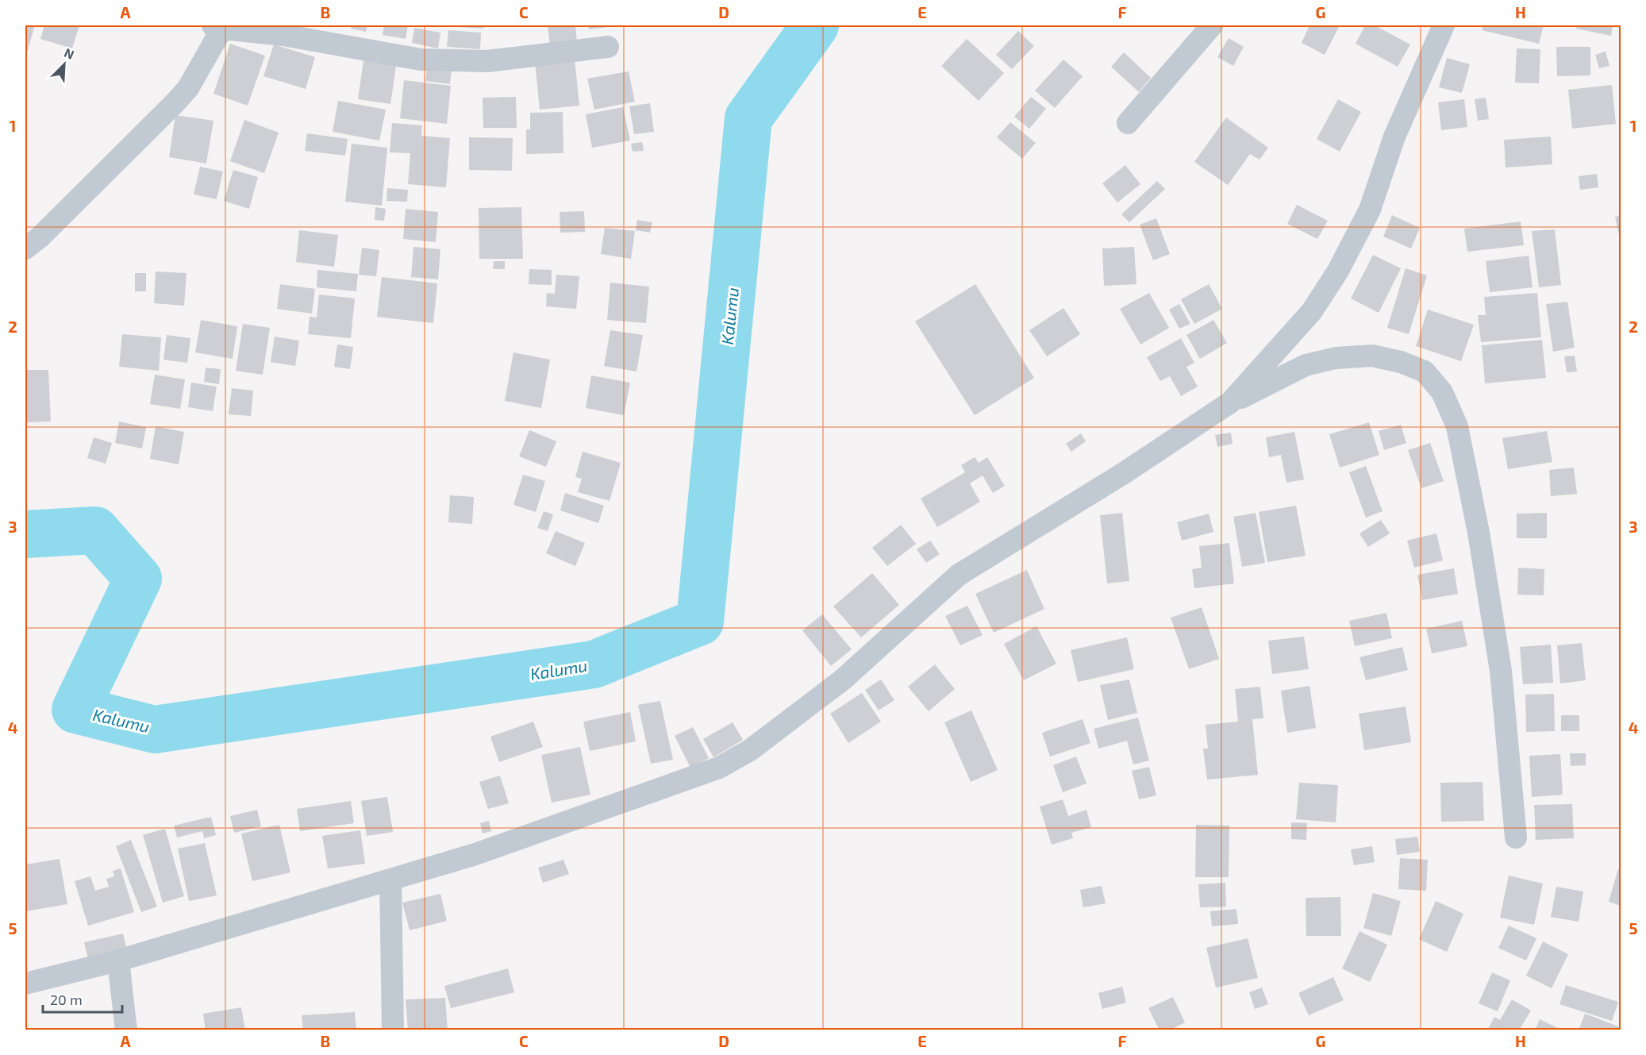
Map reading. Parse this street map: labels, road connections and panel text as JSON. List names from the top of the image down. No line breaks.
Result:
{"water":["Kalumu"],"scale_bar":"20 m","north":"top right","grid":{"columns":["A","B","C","D","E","F","G","H"],"rows":["1","2","3","4","5"]}}
